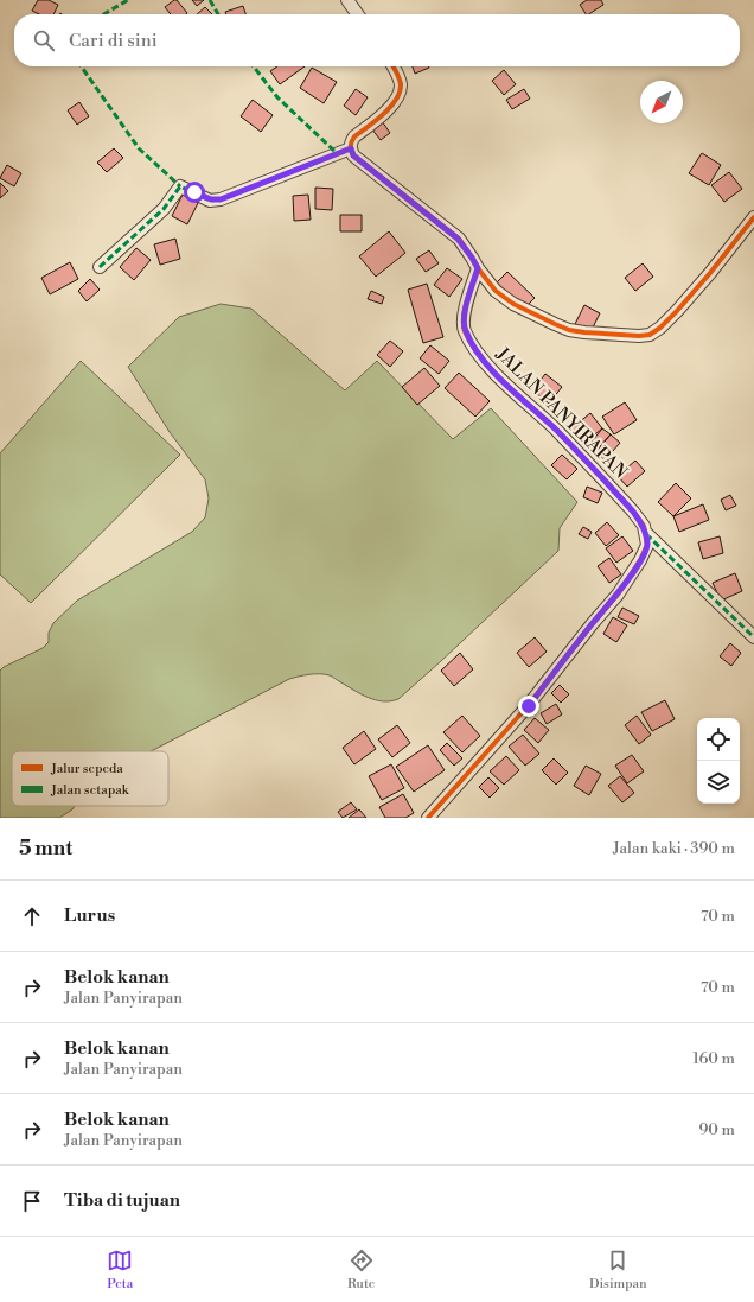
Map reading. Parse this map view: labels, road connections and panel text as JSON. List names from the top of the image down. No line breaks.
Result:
{"streets":{"street":["JALAN PANYIRAPAN"]},"legend":["Jalur sepeda","Jalan setapak"],"north":"bottom left","page":{"search":"Cari di sini","heading":["5 mnt","Jalan kaki · 390 m"],"list":[["Lurus","70 m"],["Belok kanan","Jalan Panyirapan","70 m"],["Belok kanan","Jalan Panyirapan","160 m"],["Belok kanan","Jalan Panyirapan","90 m"],"Tiba di tujuan"],"nav":["Peta","Rute","Disimpan"]}}
